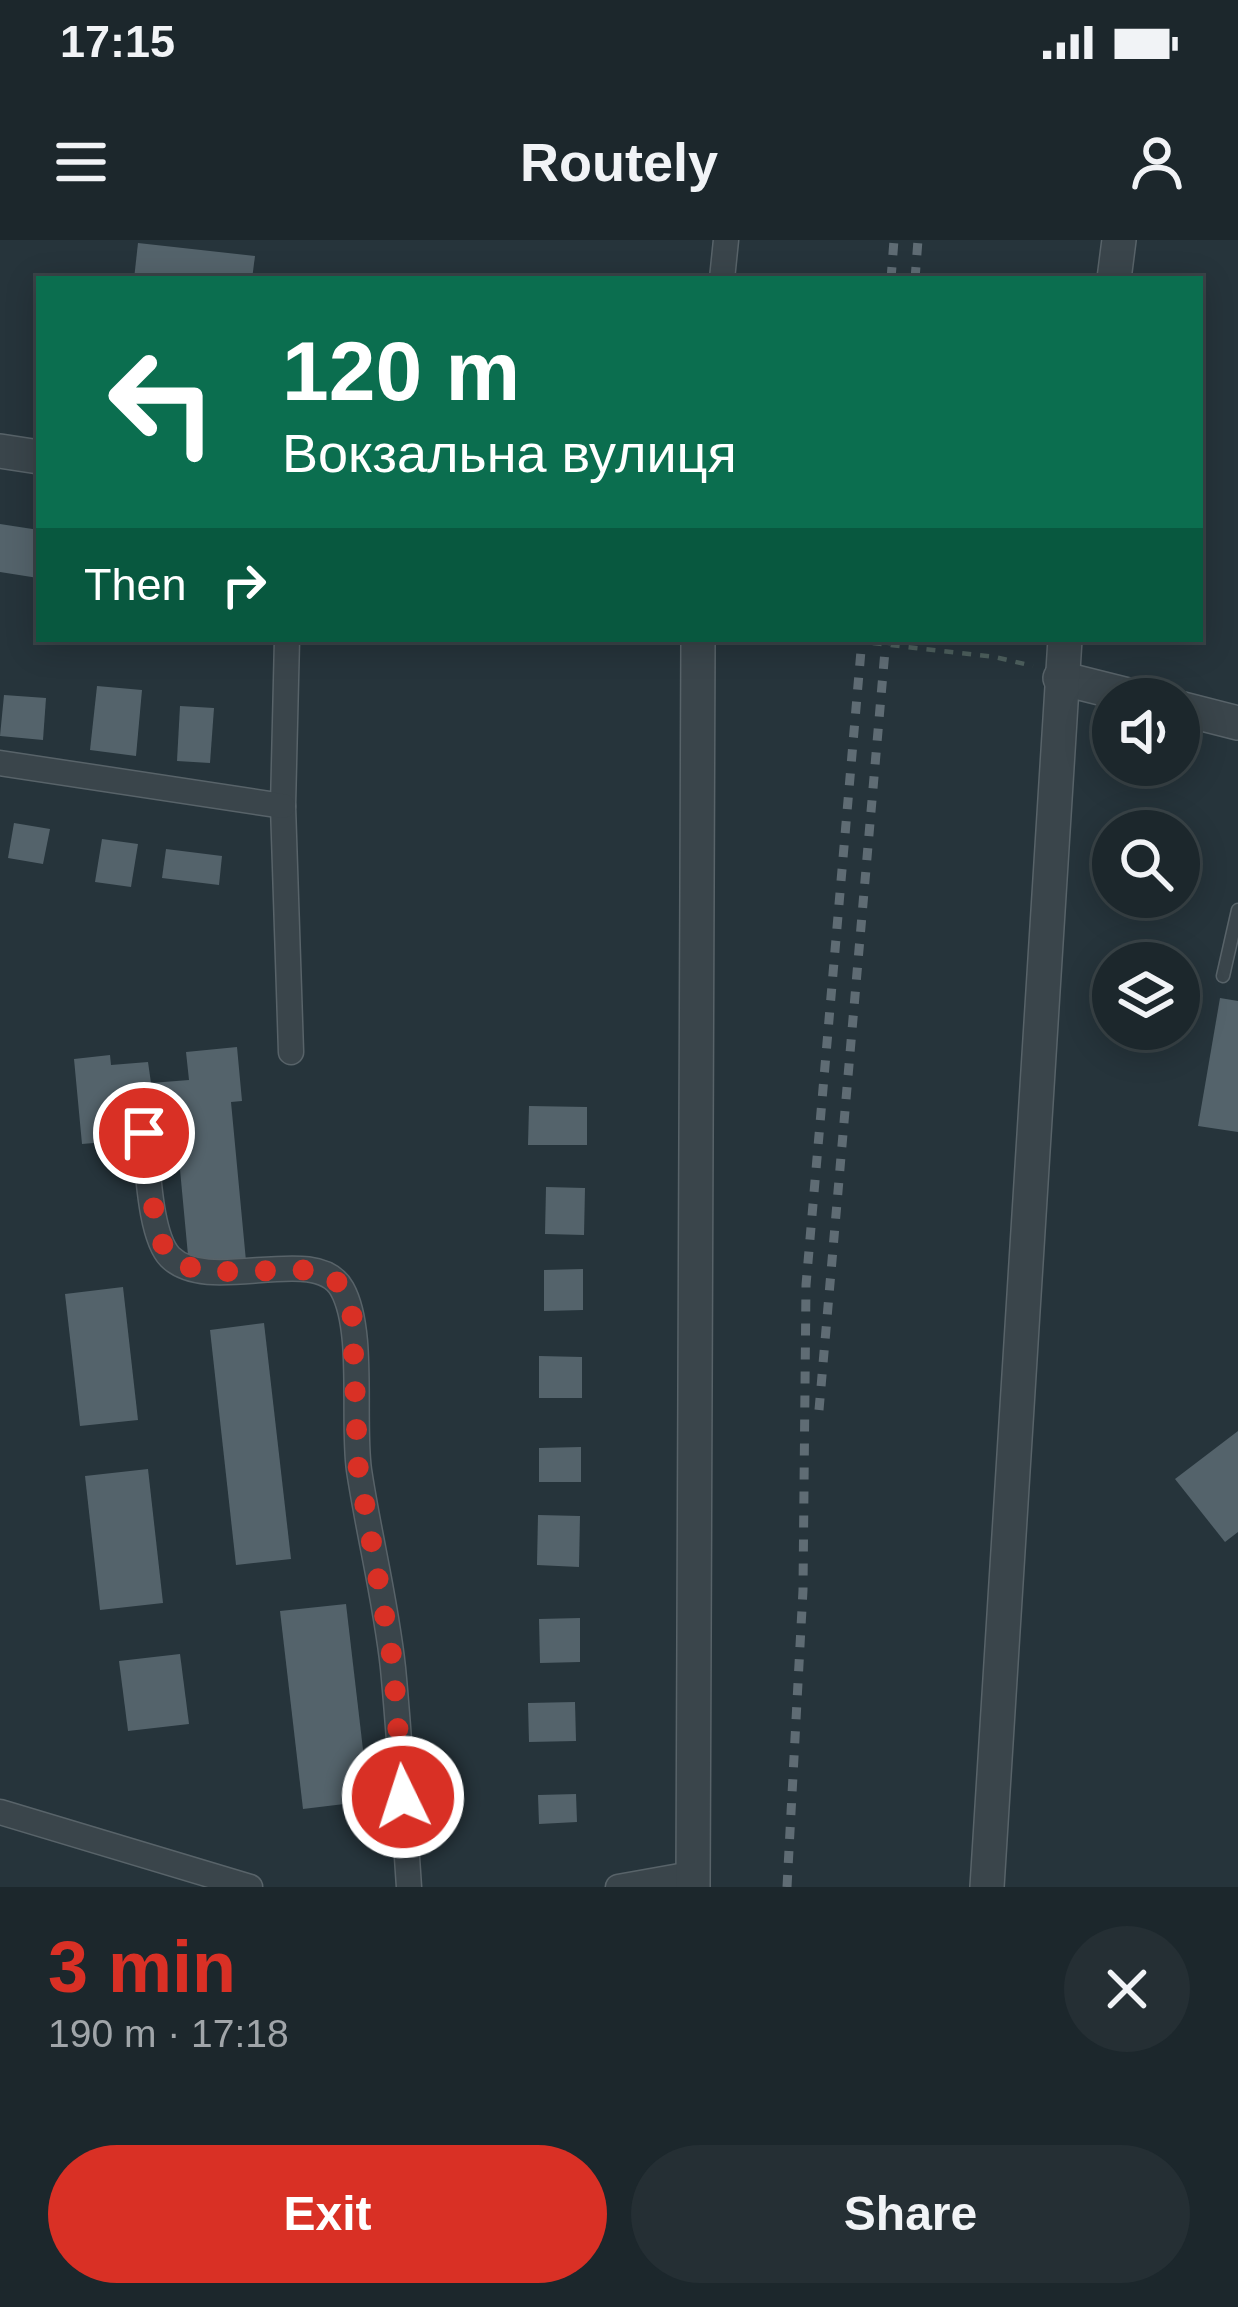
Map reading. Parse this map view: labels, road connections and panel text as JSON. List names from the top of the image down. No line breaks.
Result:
{"page":{"status":"17:15","header":"Routely","turn":["120 m","Вокзальна вулиця"],"then":"Then","heading":["3 min","190 m · 17:18"],"buttons":["Exit","Share"]}}
